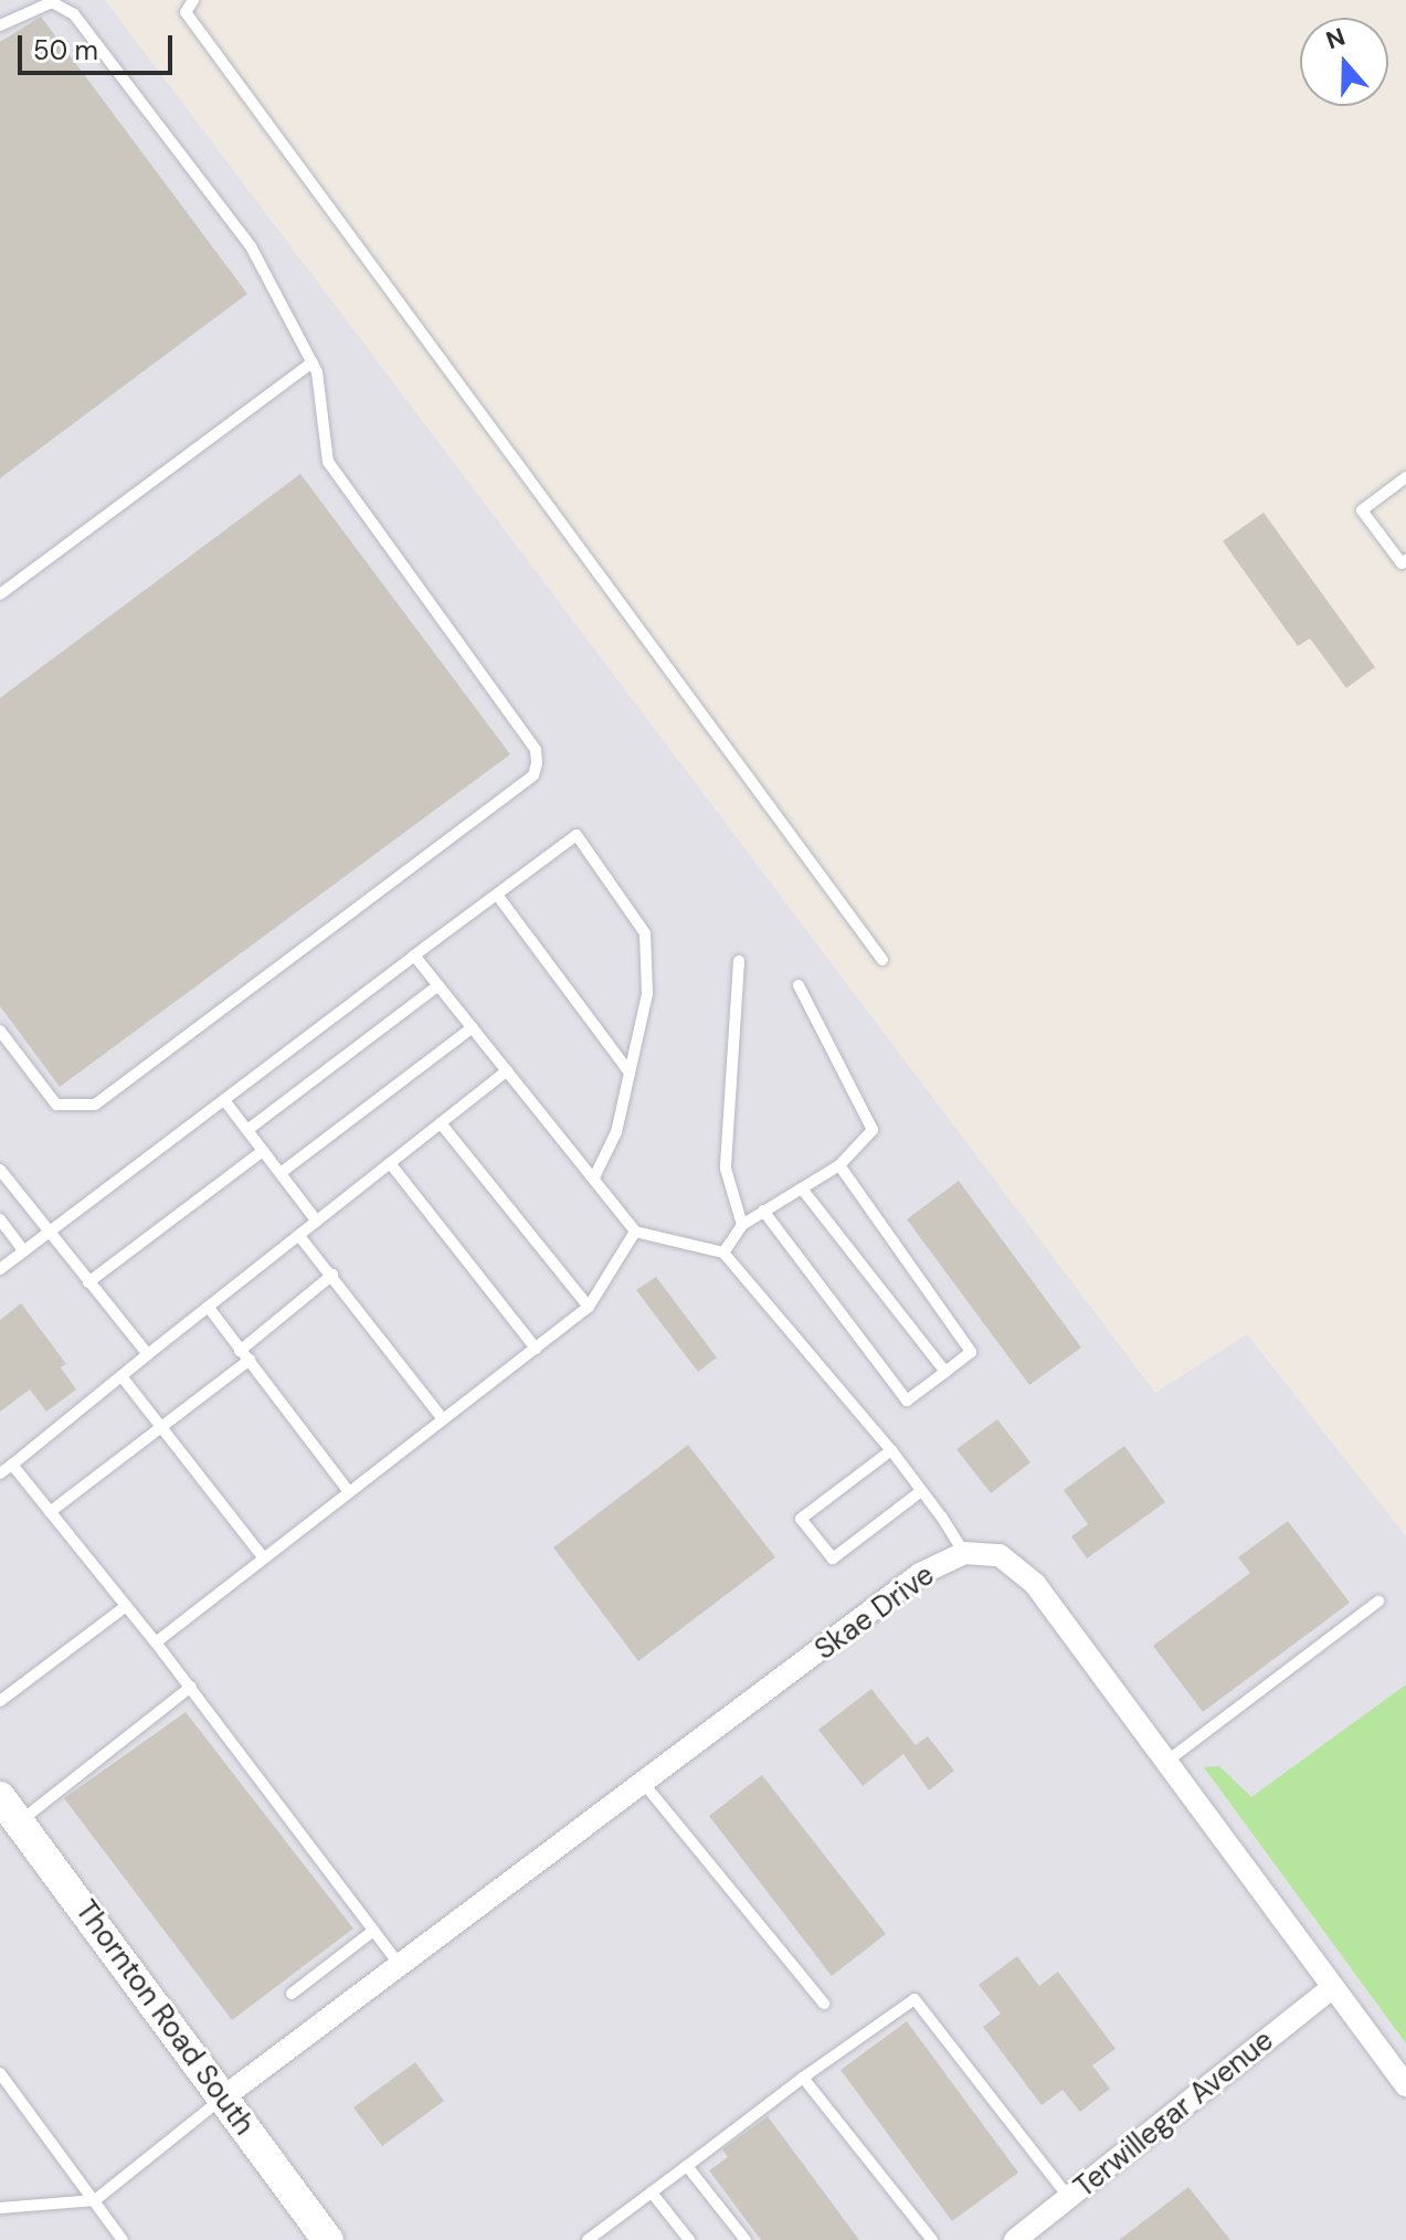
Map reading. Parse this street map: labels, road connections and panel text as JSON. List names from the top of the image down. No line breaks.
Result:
{"streets":{"street":["Skae Drive","Thornton Road South","Terwillegar Avenue"]},"crossings":[["Skae Drive","Thornton Road South"],["Skae Drive","Terwillegar Avenue"]],"scale_bar":"50 m","north":"top"}
